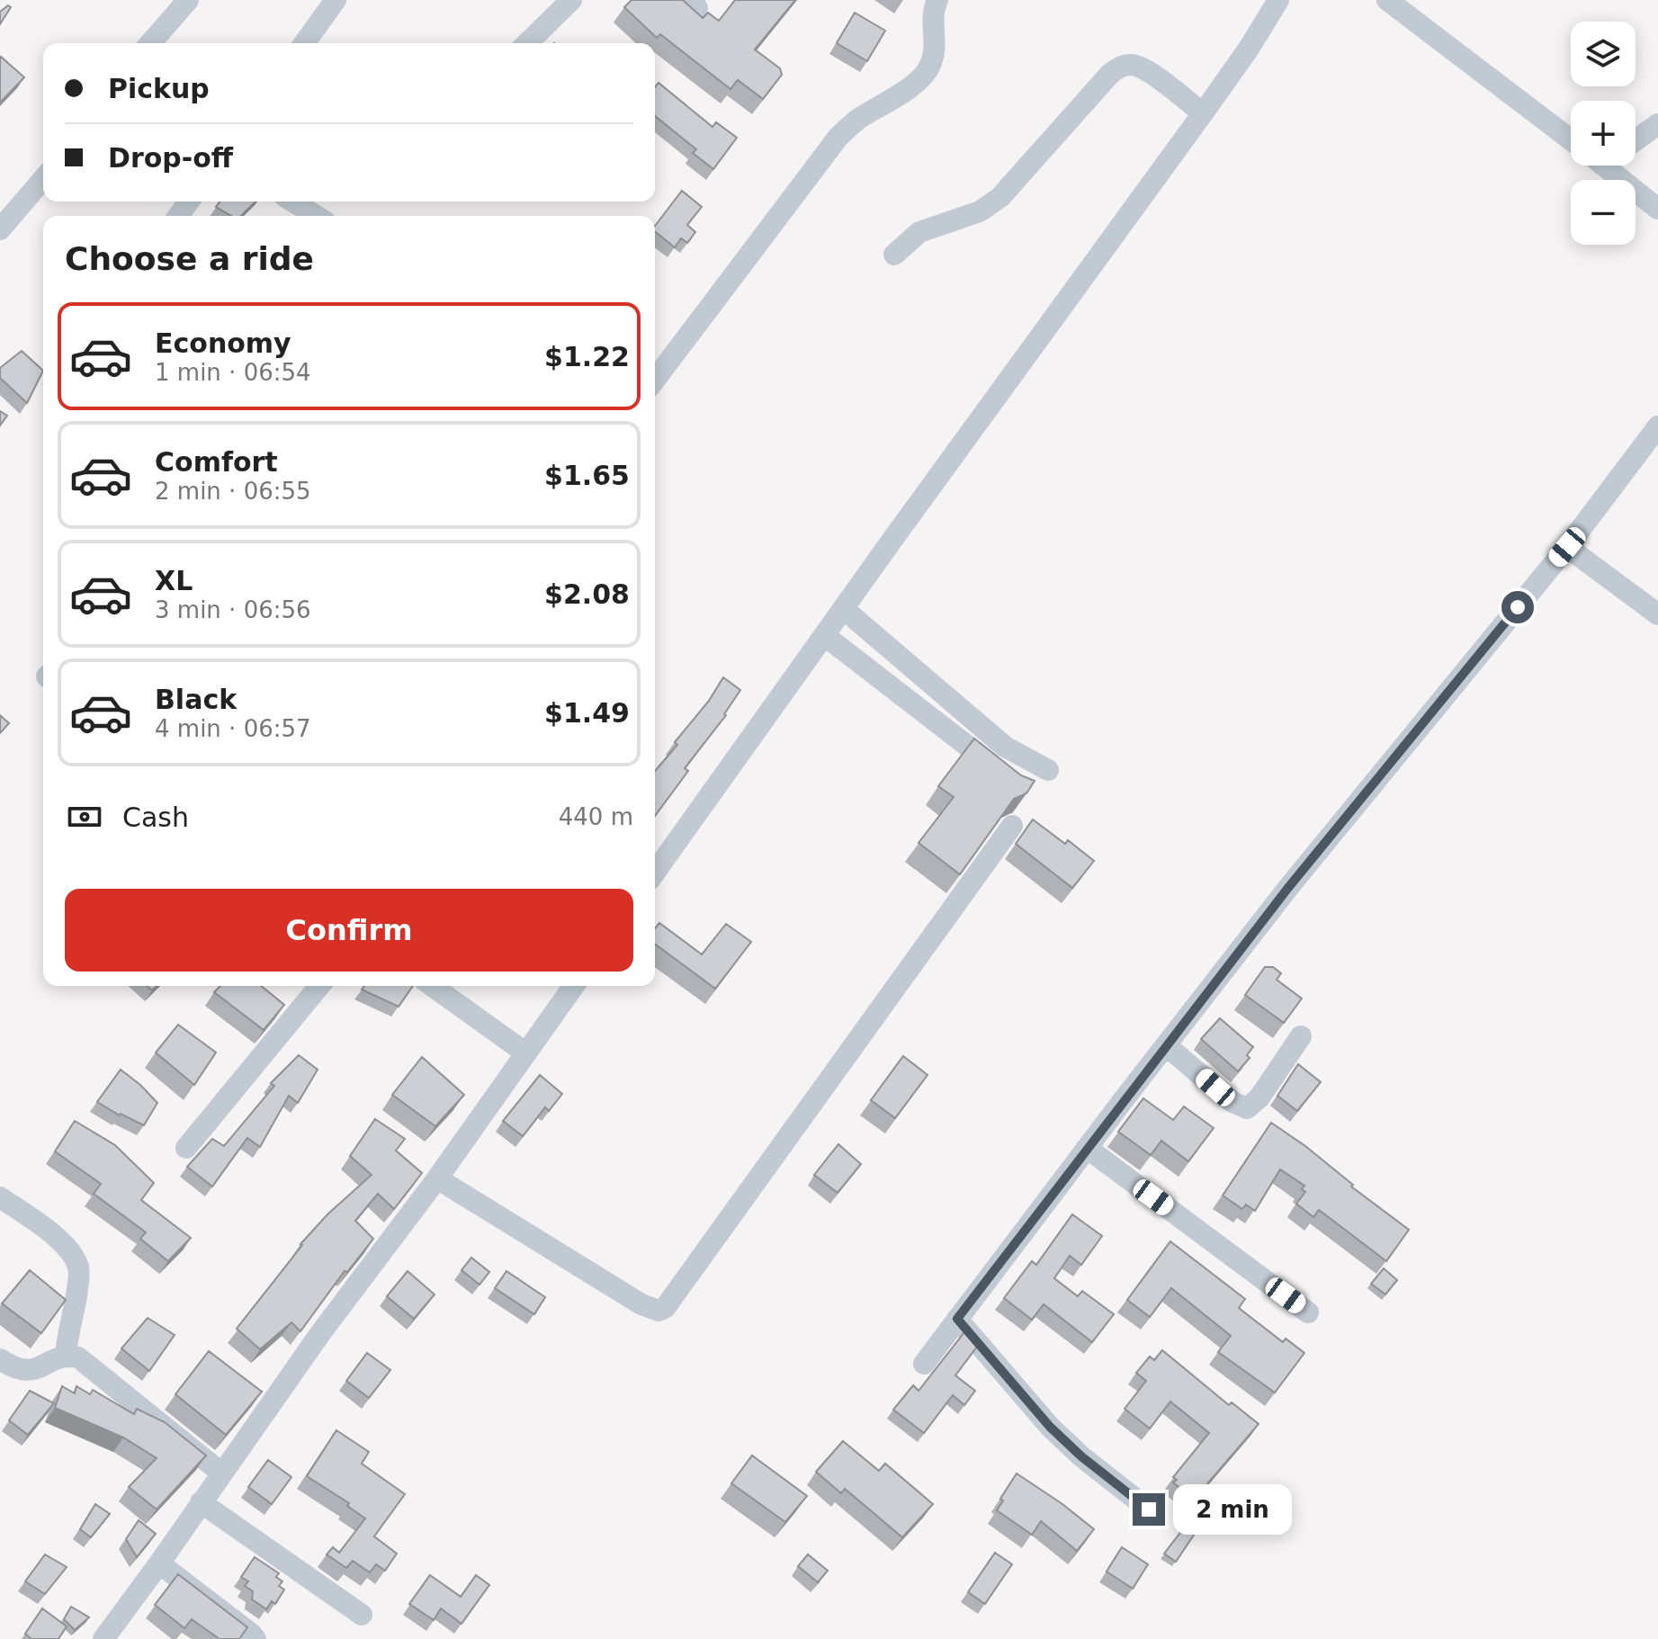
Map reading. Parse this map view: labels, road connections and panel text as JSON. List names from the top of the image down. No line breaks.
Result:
{"page":{"map_buttons":["+","−"],"banner":["Pickup","Drop-off"],"heading":"Choose a ride","list":[{"name":"Economy","note":"1 min · 06:54","value":"$1.22"},{"name":"Comfort","note":"2 min · 06:55","value":"$1.65"},{"name":"XL","note":"3 min · 06:56","value":"$2.08"},{"name":"Black","note":"4 min · 06:57","value":"$1.49"}],"pay":["Cash","440 m"],"buttons":"Confirm","bubble":"2 min"}}
